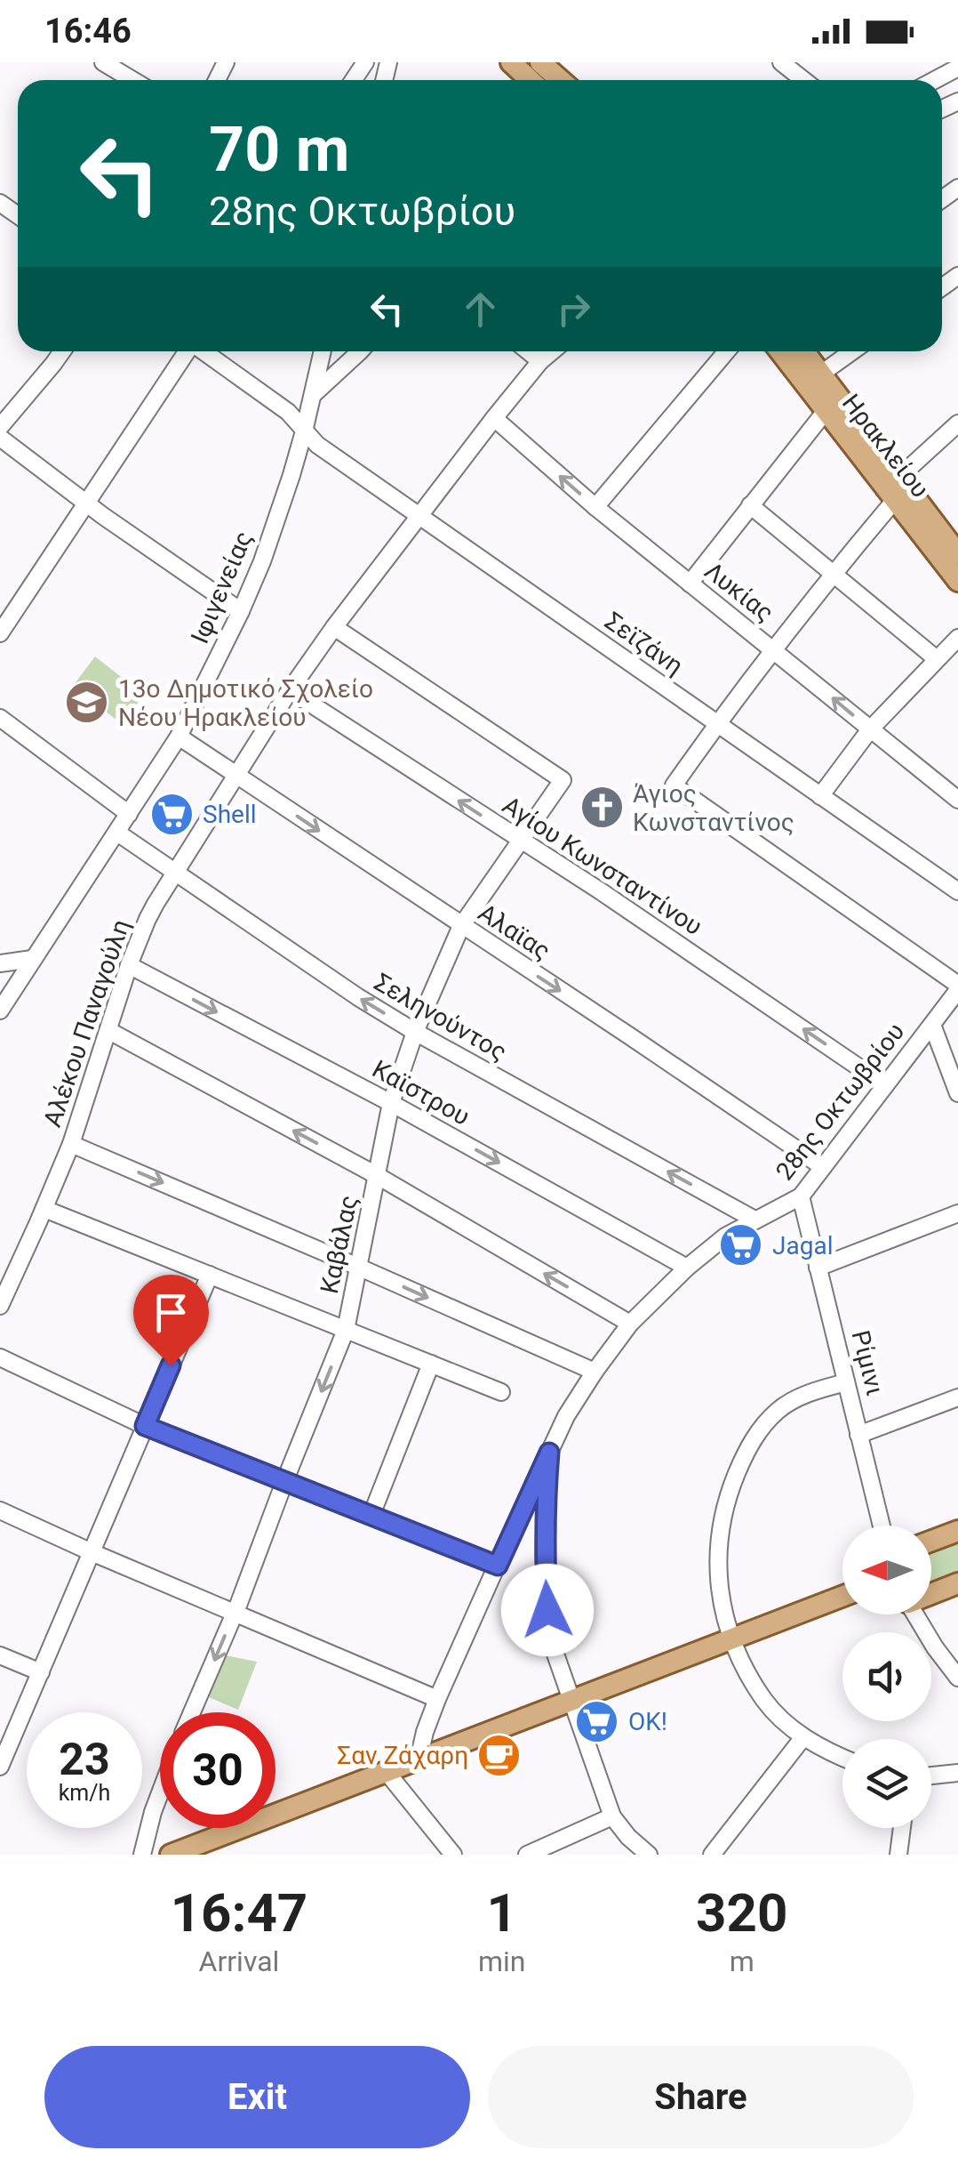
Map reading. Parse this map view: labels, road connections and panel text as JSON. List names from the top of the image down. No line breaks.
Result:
{"streets":{"main road":["Ηρακλείου"],"street":["Ιφιγενείας","Λυκίας","Σεϊζάνη","Αγίου Κωνσταντίνου","Αλαϊας","Σεληνούντος","Αλέκου Παναγούλη","Καϊστρου","28ης Οκτωβρίου","Καβάλας","Ρίμινι"]},"crossings":[["Ιφιγενείας","Σεϊζάνη"],["Ιφιγενείας","Αλαϊας"],["Ιφιγενείας","Σεληνούντος"],["Λυκίας","Αλέκου Παναγούλη"],["Σεϊζάνη","Αλέκου Παναγούλη"],["Αγίου Κωνσταντίνου","Αλέκου Παναγούλη"],["Αγίου Κωνσταντίνου","28ης Οκτωβρίου"],["Αγίου Κωνσταντίνου","Καβάλας"],["Αλαϊας","Αλέκου Παναγούλη"],["Αλαϊας","28ης Οκτωβρίου"],["Αλαϊας","Καβάλας"],["Σεληνούντος","Αλέκου Παναγούλη"],["Σεληνούντος","28ης Οκτωβρίου"],["Σεληνούντος","Καβάλας"],["Αλέκου Παναγούλη","Καϊστρου"],["Αλέκου Παναγούλη","Καβάλας"],["Καϊστρου","28ης Οκτωβρίου"],["Καϊστρου","Καβάλας"],["28ης Οκτωβρίου","Ρίμινι"]],"one_way":["Αγίου Κωνσταντίνου","Αλαϊας","Σεληνούντος"],"places":{"school or university":["13ο Δημοτικό Σχολείο Νέου Ηρακλείου"],"church":["Άγιος Κωνσταντίνος"],"supermarket":["Shell","Jagal","OK!"],"cafe":["Σαν Ζάχαρη"]},"north":"left","page":{"status":"16:46","turn":["70 m","28ης Οκτωβρίου"],"speed":"23 km/h","limit":"30","eta":["16:47","Arrival","1","min","320","m"],"buttons":["Exit","Share"]}}
